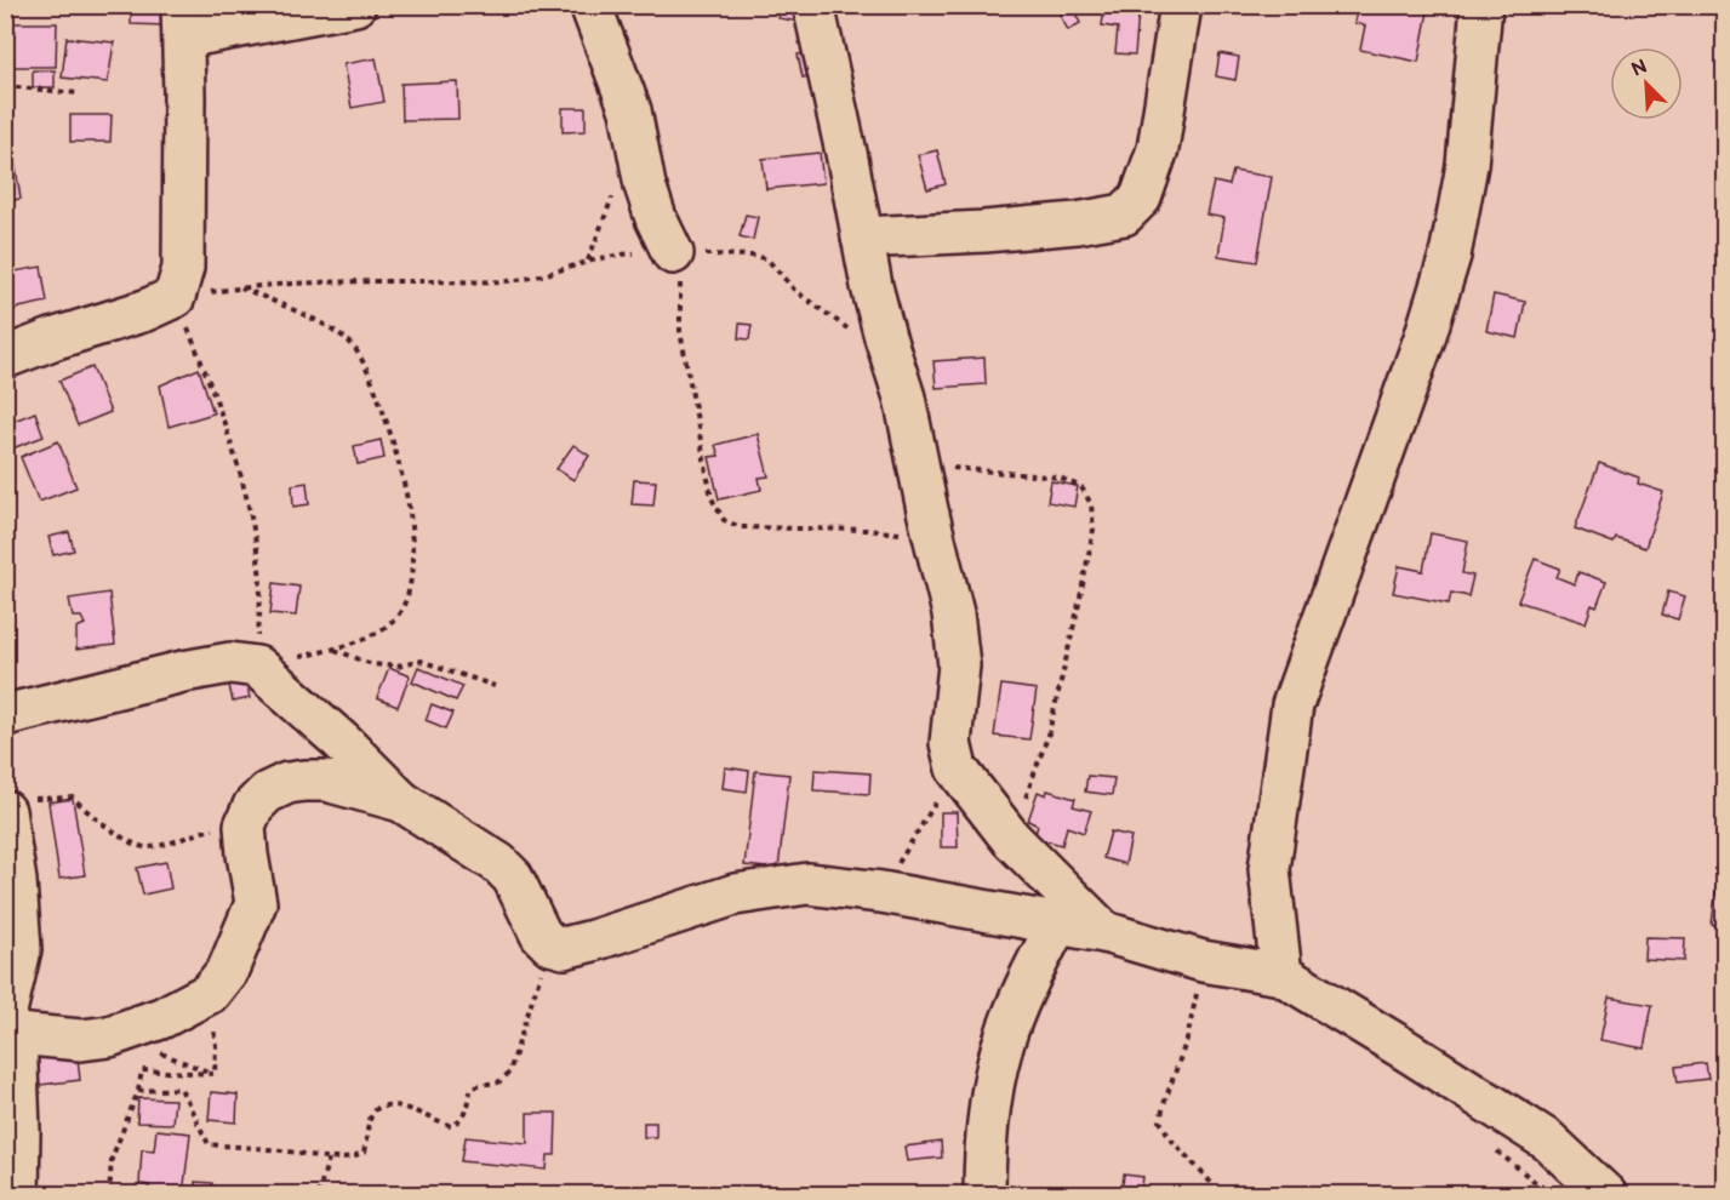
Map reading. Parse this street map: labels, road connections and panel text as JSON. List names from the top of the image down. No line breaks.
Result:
{"north":"top left"}
